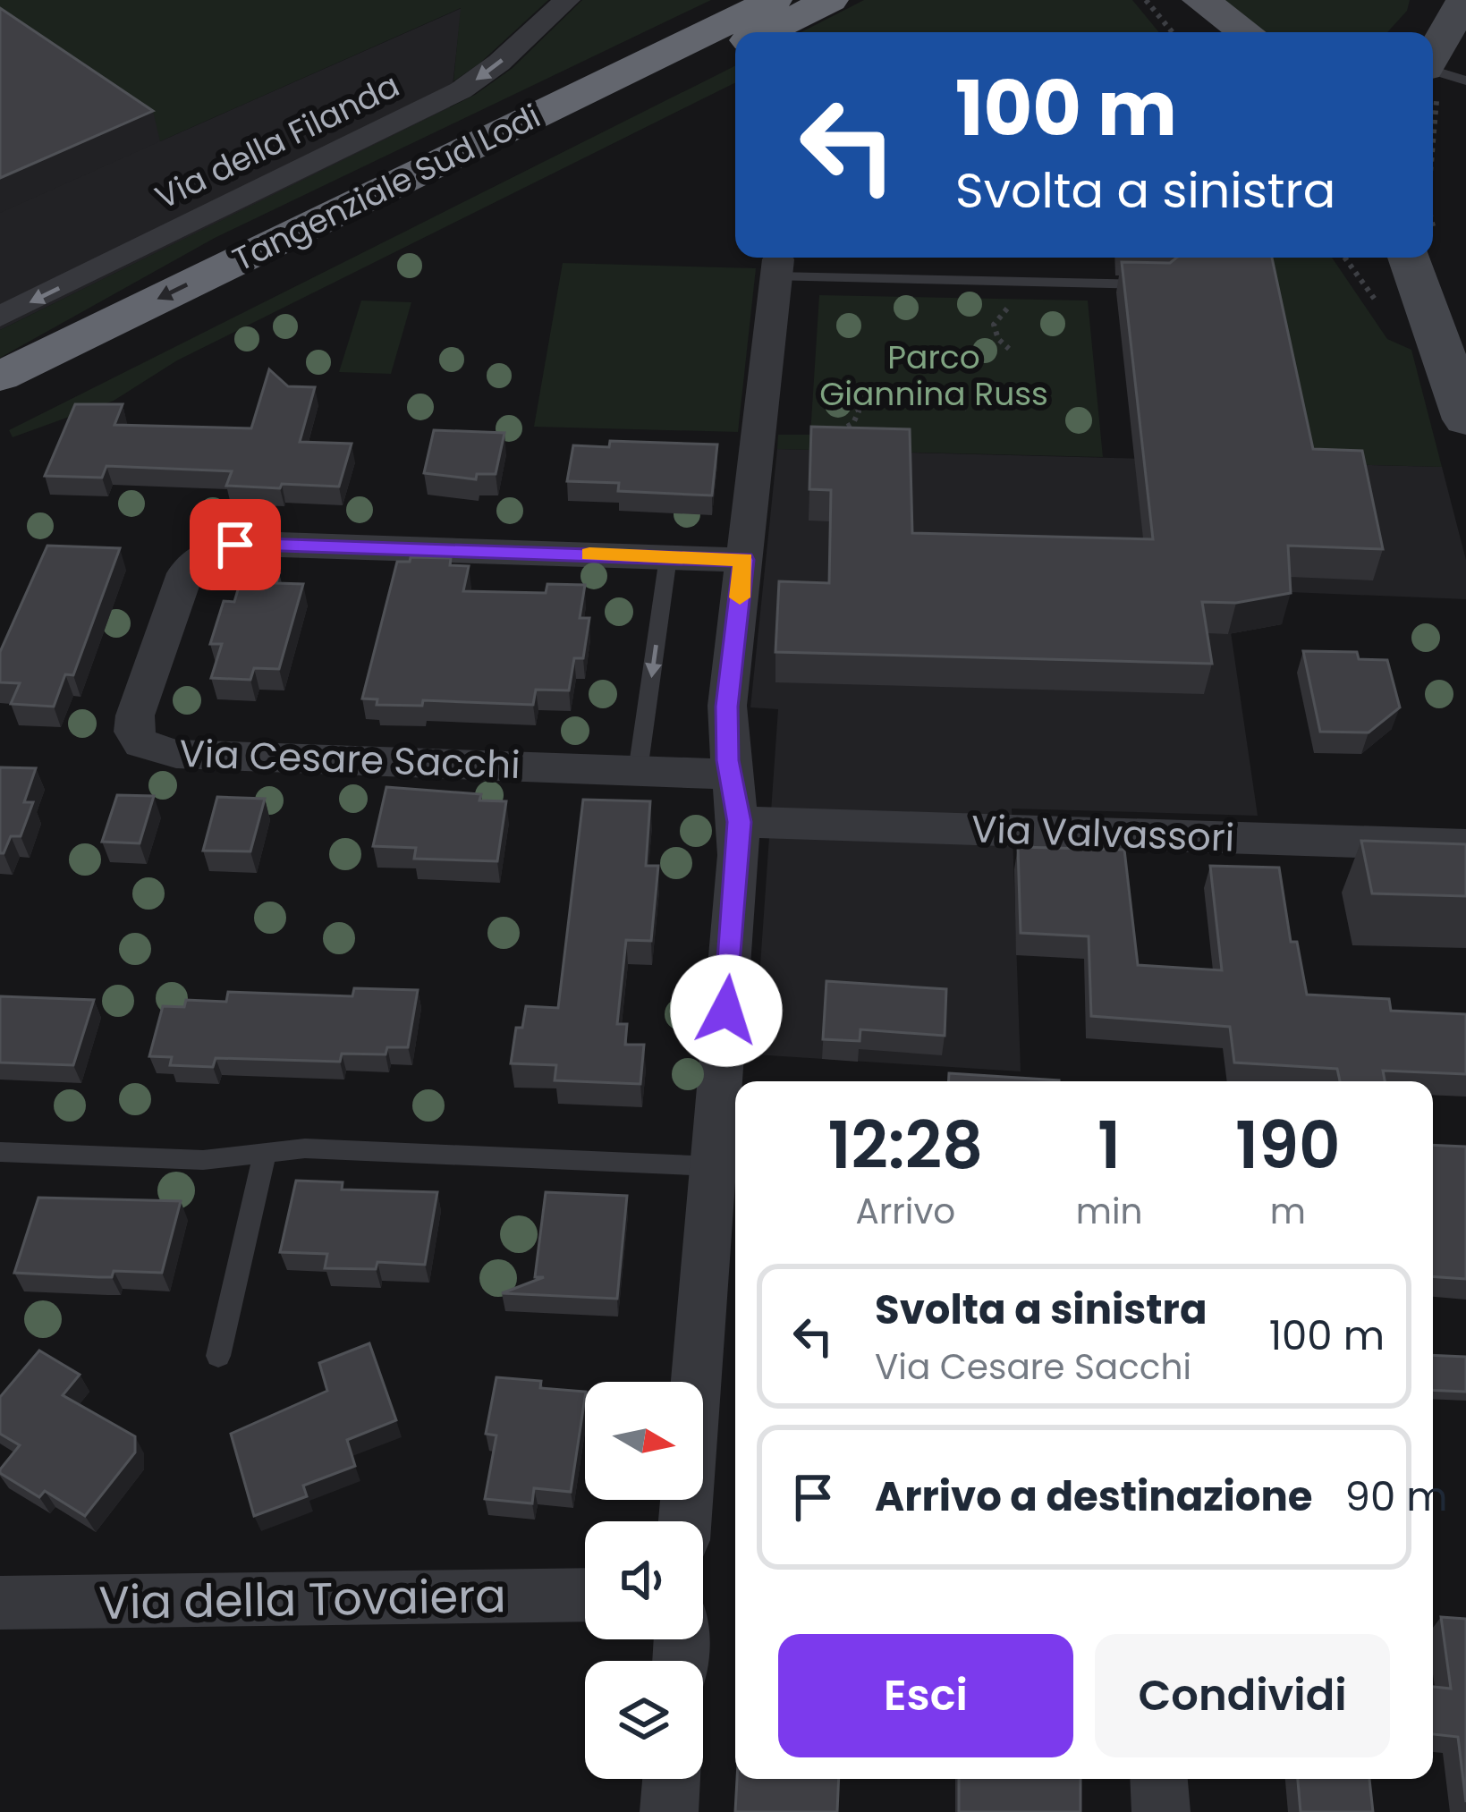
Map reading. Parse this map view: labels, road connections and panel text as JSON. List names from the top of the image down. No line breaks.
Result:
{"streets":{"highway":["Tangenziale Sud Lodi"],"street":["Via della Filanda","Via Cesare Sacchi","Via Valvassori","Via della Tovaiera"]},"one_way":["Via della Filanda"],"parks":["Parco Giannina Russ"],"north":"right","page":{"turn":["100 m","Svolta a sinistra"],"eta":["12:28","Arrivo","1","min","190","m"],"list":[{"name":"Svolta a sinistra","note":"Via Cesare Sacchi","value":"100 m"},{"name":"Arrivo a destinazione","value":"90 m"}],"buttons":["Esci","Condividi"]}}
